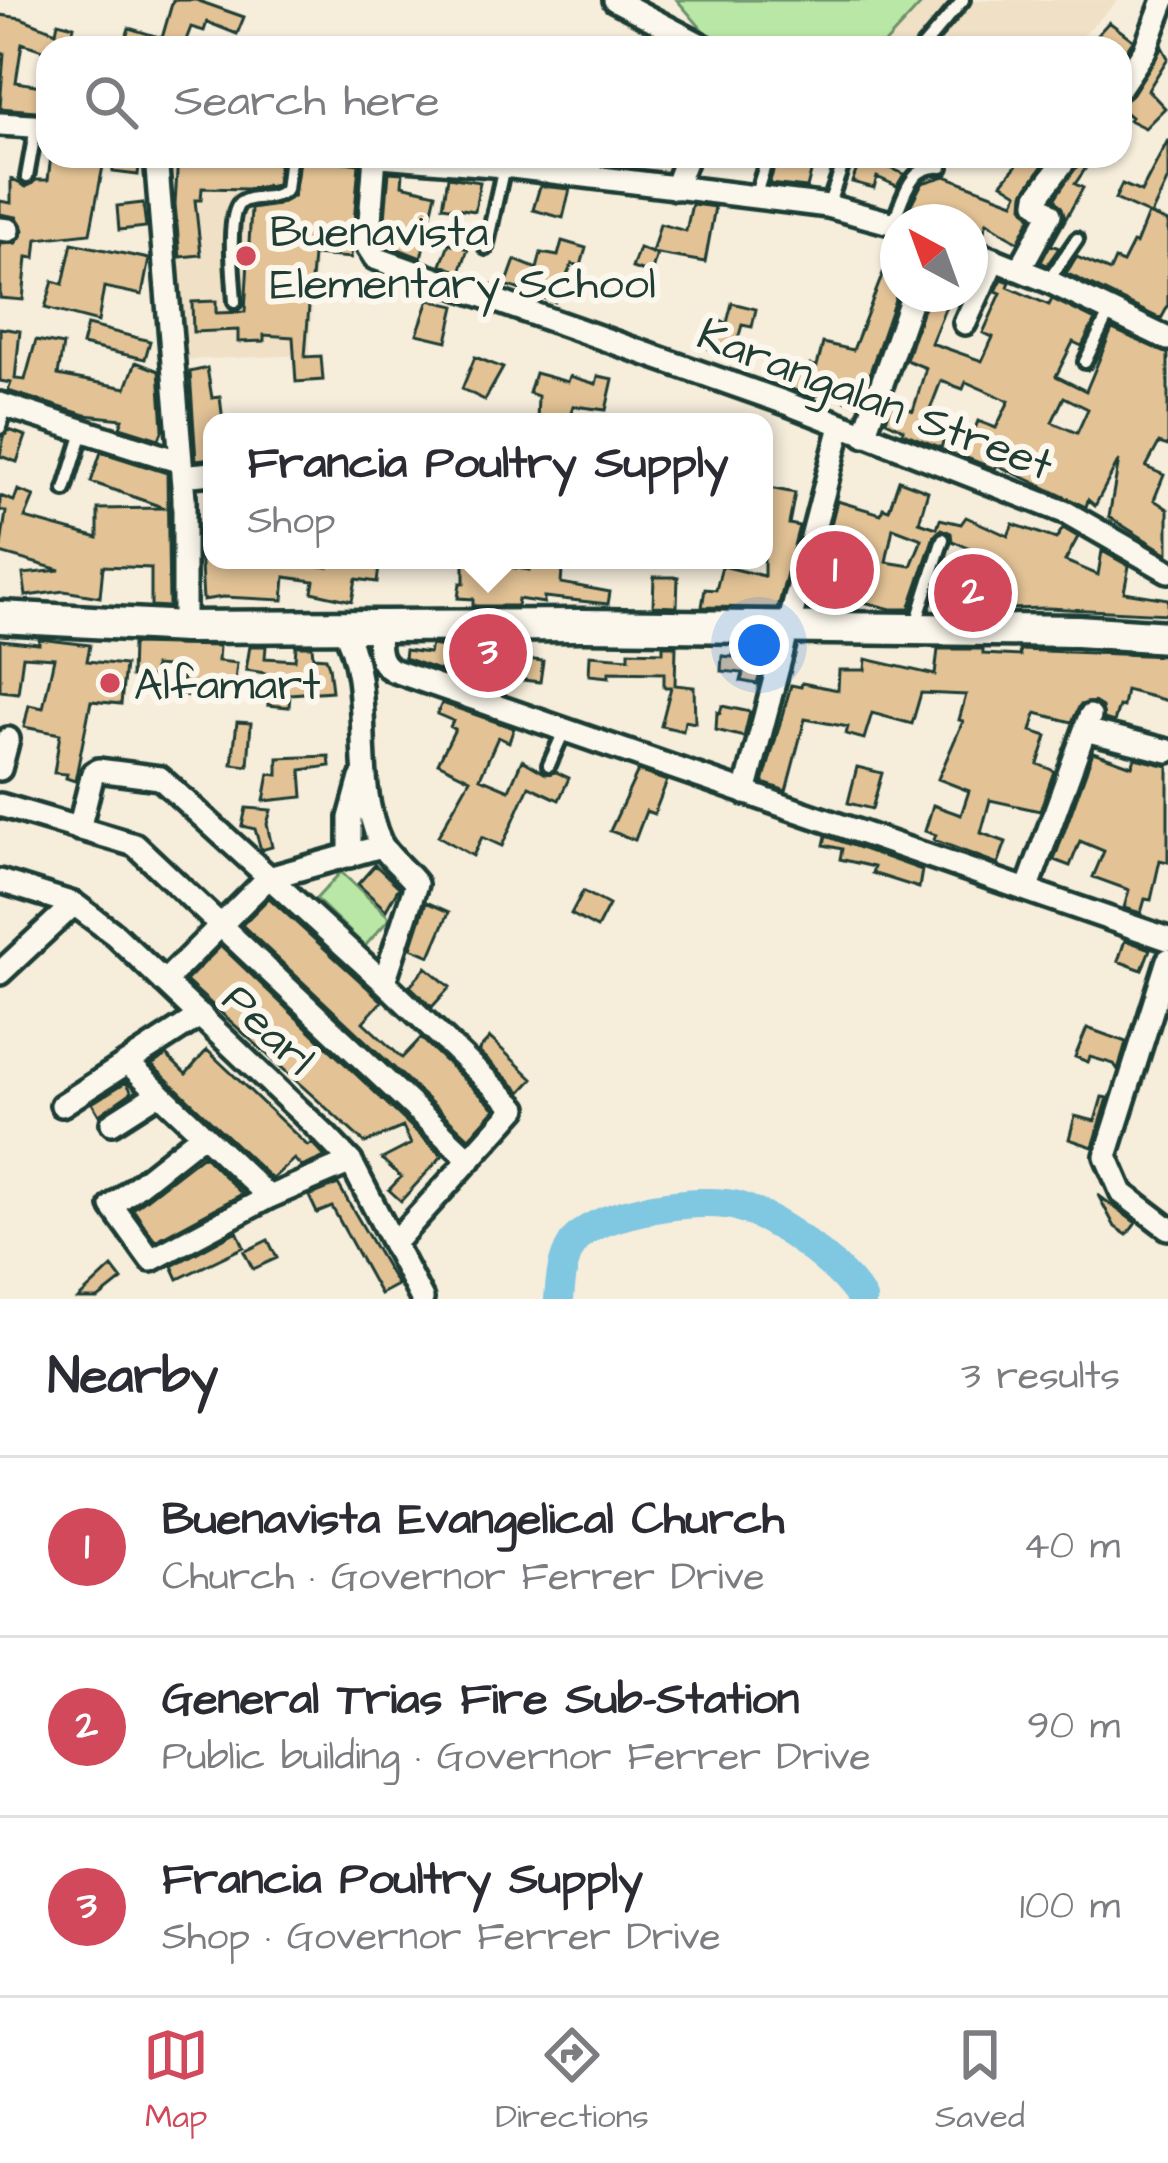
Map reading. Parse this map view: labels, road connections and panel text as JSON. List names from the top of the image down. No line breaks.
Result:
{"streets":{"street":["Karangalan Street","Pearl"]},"places":["Buenavista Elementary School","Alfamart"],"north":"top left","page":{"search":"Search here","popup":["Francia Poultry Supply","Shop"],"pins":["1","2","3"],"heading":["Nearby","3 results"],"list":[{"mark":"1","name":"Buenavista Evangelical Church","note":"Church · Governor Ferrer Drive","value":"40 m"},{"mark":"2","name":"General Trias Fire Sub-Station","note":"Public building · Governor Ferrer Drive","value":"90 m"},{"mark":"3","name":"Francia Poultry Supply","note":"Shop · Governor Ferrer Drive","value":"100 m"}],"nav":["Map","Directions","Saved"]}}
